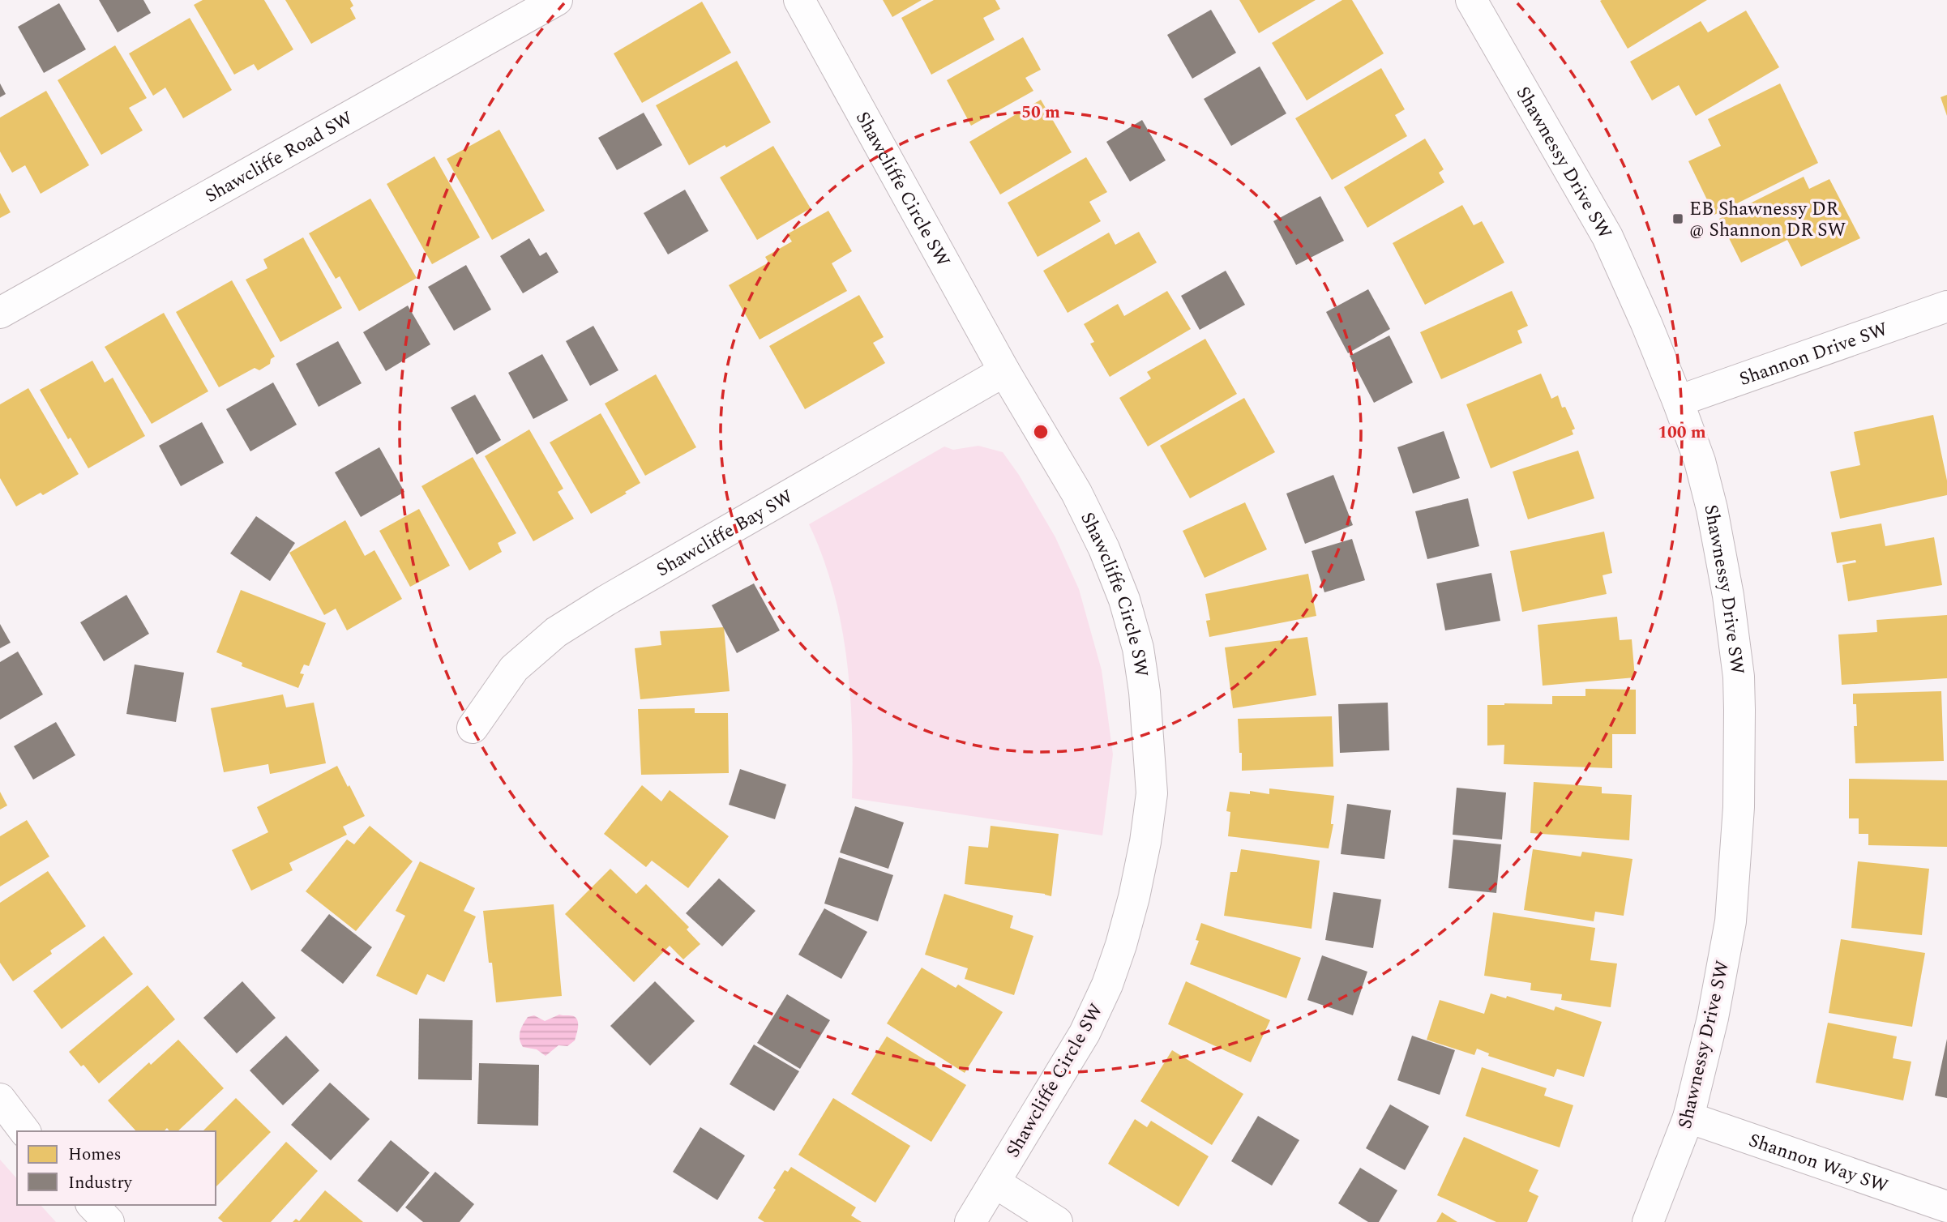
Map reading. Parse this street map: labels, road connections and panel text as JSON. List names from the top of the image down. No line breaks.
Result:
{"streets":{"street":["Shawcliffe Road SW","Shawnessy Drive SW","Shawcliffe Circle SW","Shannon Drive SW","Shawcliffe Bay SW","Shannon Way SW"]},"crossings":[["Shawnessy Drive SW","Shannon Drive SW"],["Shawnessy Drive SW","Shannon Way SW"],["Shawcliffe Circle SW","Shawcliffe Bay SW"]],"places":{"transit":["EB Shawnessy DR @ Shannon DR SW"]},"legend":["Homes","Industry"],"rings":["50 m","100 m"]}
